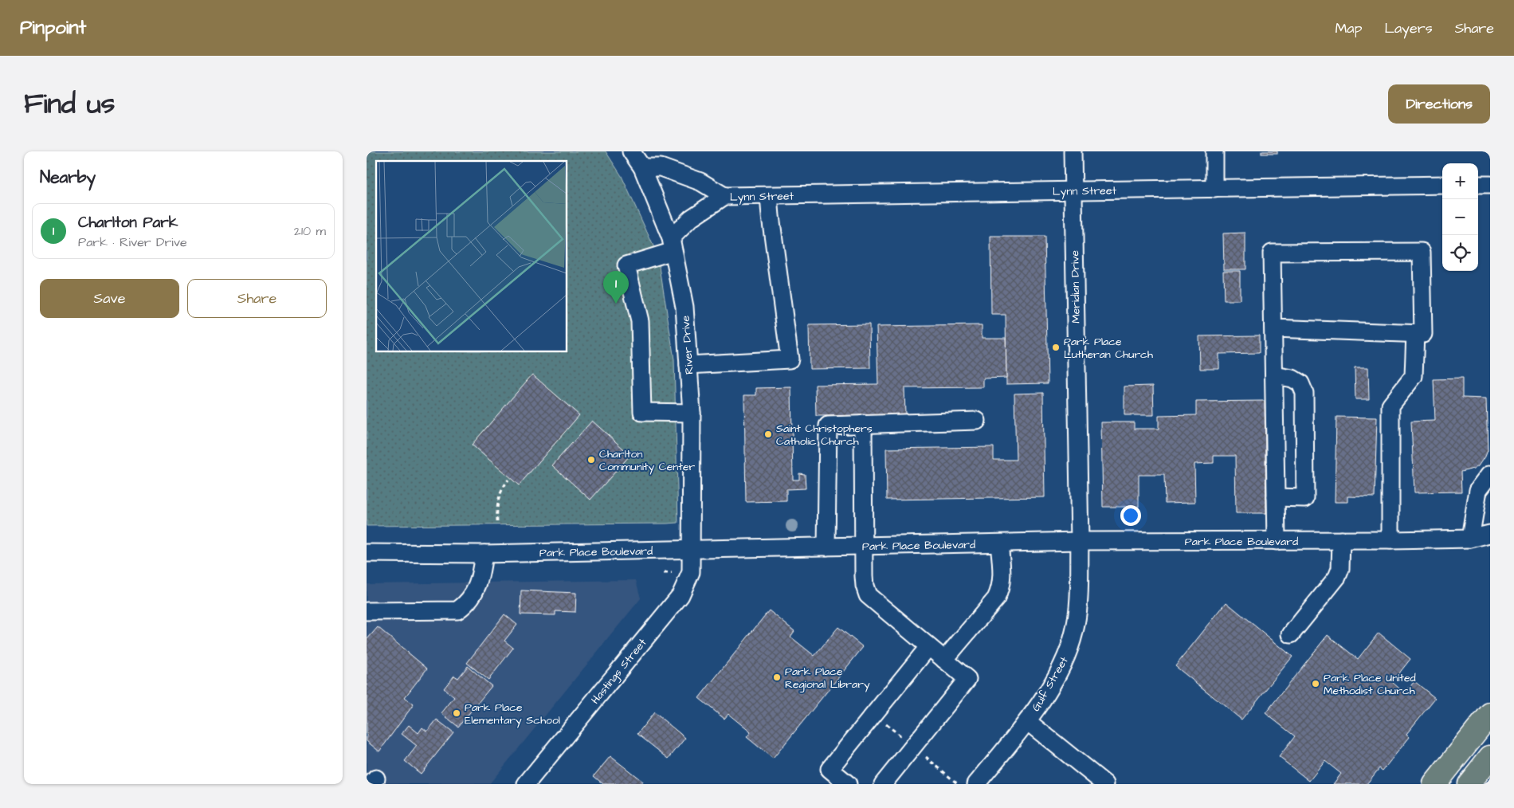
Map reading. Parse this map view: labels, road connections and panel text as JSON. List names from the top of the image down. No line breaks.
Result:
{"streets":{"street":["Lynn Street","Meridian Drive","River Drive","Park Place Boulevard","Hastings Street","Gulf Street"]},"crossings":[["Lynn Street","Meridian Drive"],["Lynn Street","River Drive"],["Meridian Drive","Park Place Boulevard"],["Meridian Drive","Gulf Street"],["River Drive","Park Place Boulevard"],["River Drive","Hastings Street"],["Park Place Boulevard","Hastings Street"],["Park Place Boulevard","Gulf Street"]],"places":["Park Place Lutheran Church","Saint Christophers Catholic Church","Charlton Community Center","Park Place Regional Library","Park Place United Methodist Church","Park Place Elementary School"],"page":{"header":"Pinpoint","nav":["Map","Layers","Share"],"title":"Find us","buttons":["Directions",["Save","Share"]],"heading":"Nearby","map_buttons":["+","−"],"list":[{"mark":"1","name":"Charlton Park","note":"Park · River Drive","value":"210 m"}],"pins":"1"}}
